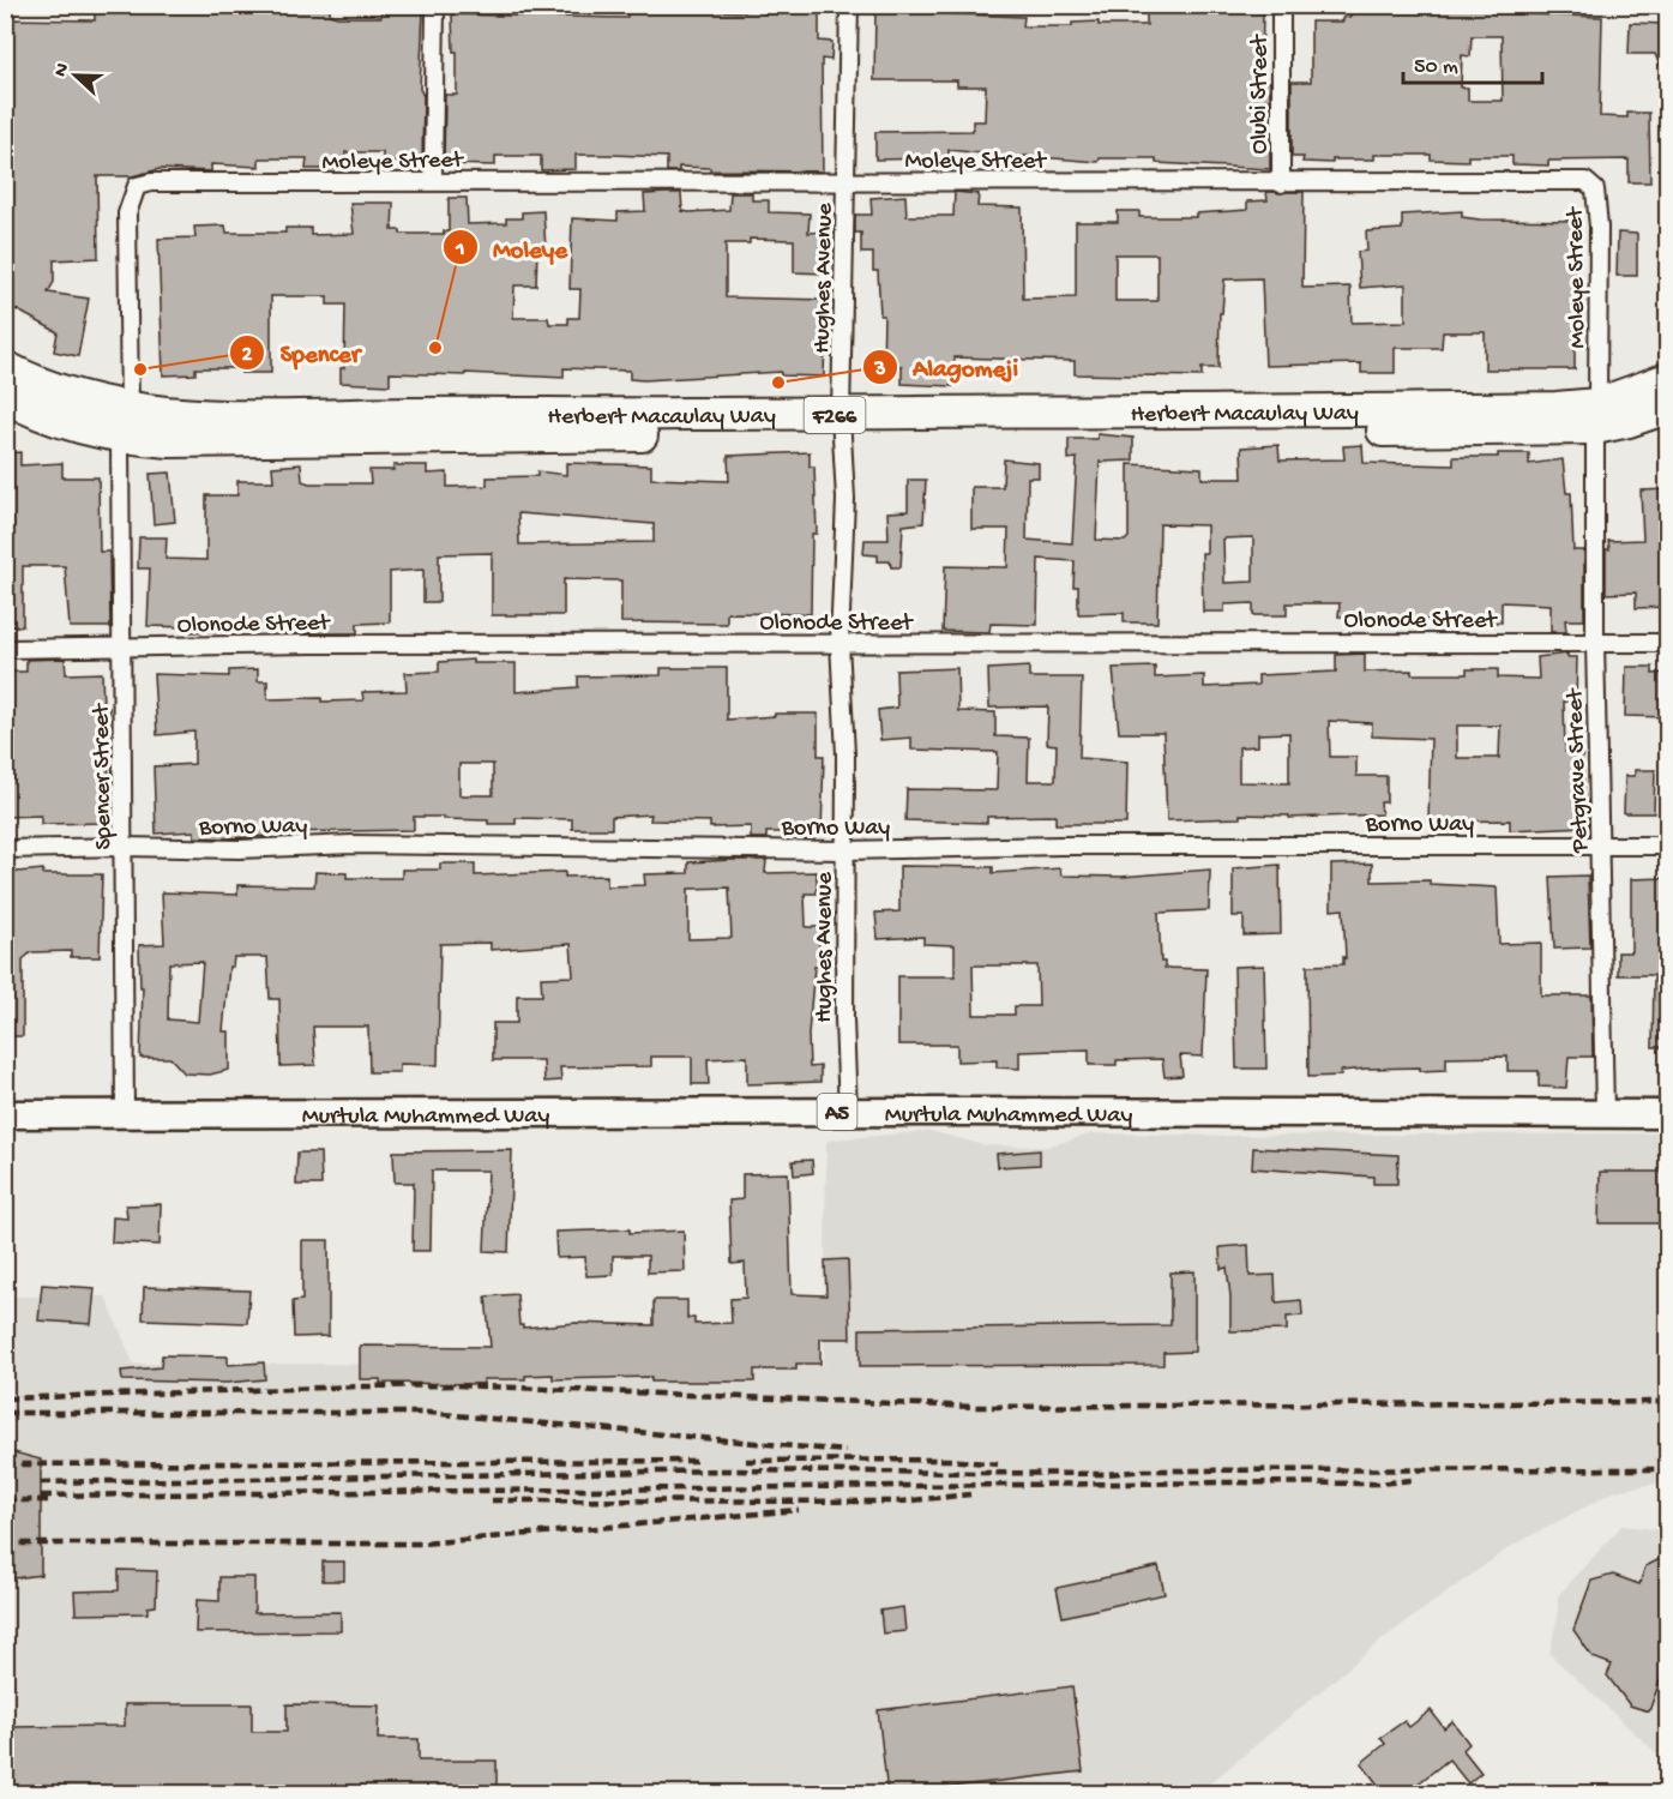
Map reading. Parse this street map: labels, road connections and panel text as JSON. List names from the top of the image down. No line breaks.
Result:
{"streets":{"highway":["Herbert Macaulay Way","F266"],"main road":["A5","Murtula Muhammed Way"],"street":["Olubi Street","Moleye Street","Hughes Avenue","Olonode Street","Petgrave Street","Spencer Street","Borno Way"]},"crossings":[["Olubi Street","Moleye Street"],["Moleye Street","Hughes Avenue"],["Moleye Street","Herbert Macaulay Way"],["Moleye Street","Petgrave Street"],["Hughes Avenue","Herbert Macaulay Way"],["Hughes Avenue","Olonode Street"],["Hughes Avenue","Borno Way"],["Hughes Avenue","Murtula Muhammed Way"],["Herbert Macaulay Way","Petgrave Street"],["Herbert Macaulay Way","Spencer Street"],["Olonode Street","Petgrave Street"],["Olonode Street","Spencer Street"],["Petgrave Street","Borno Way"],["Petgrave Street","Murtula Muhammed Way"],["Spencer Street","Borno Way"],["Spencer Street","Murtula Muhammed Way"]],"places":["Moleye","Spencer","Alagomeji"],"scale_bar":"50 m","north":"left"}
